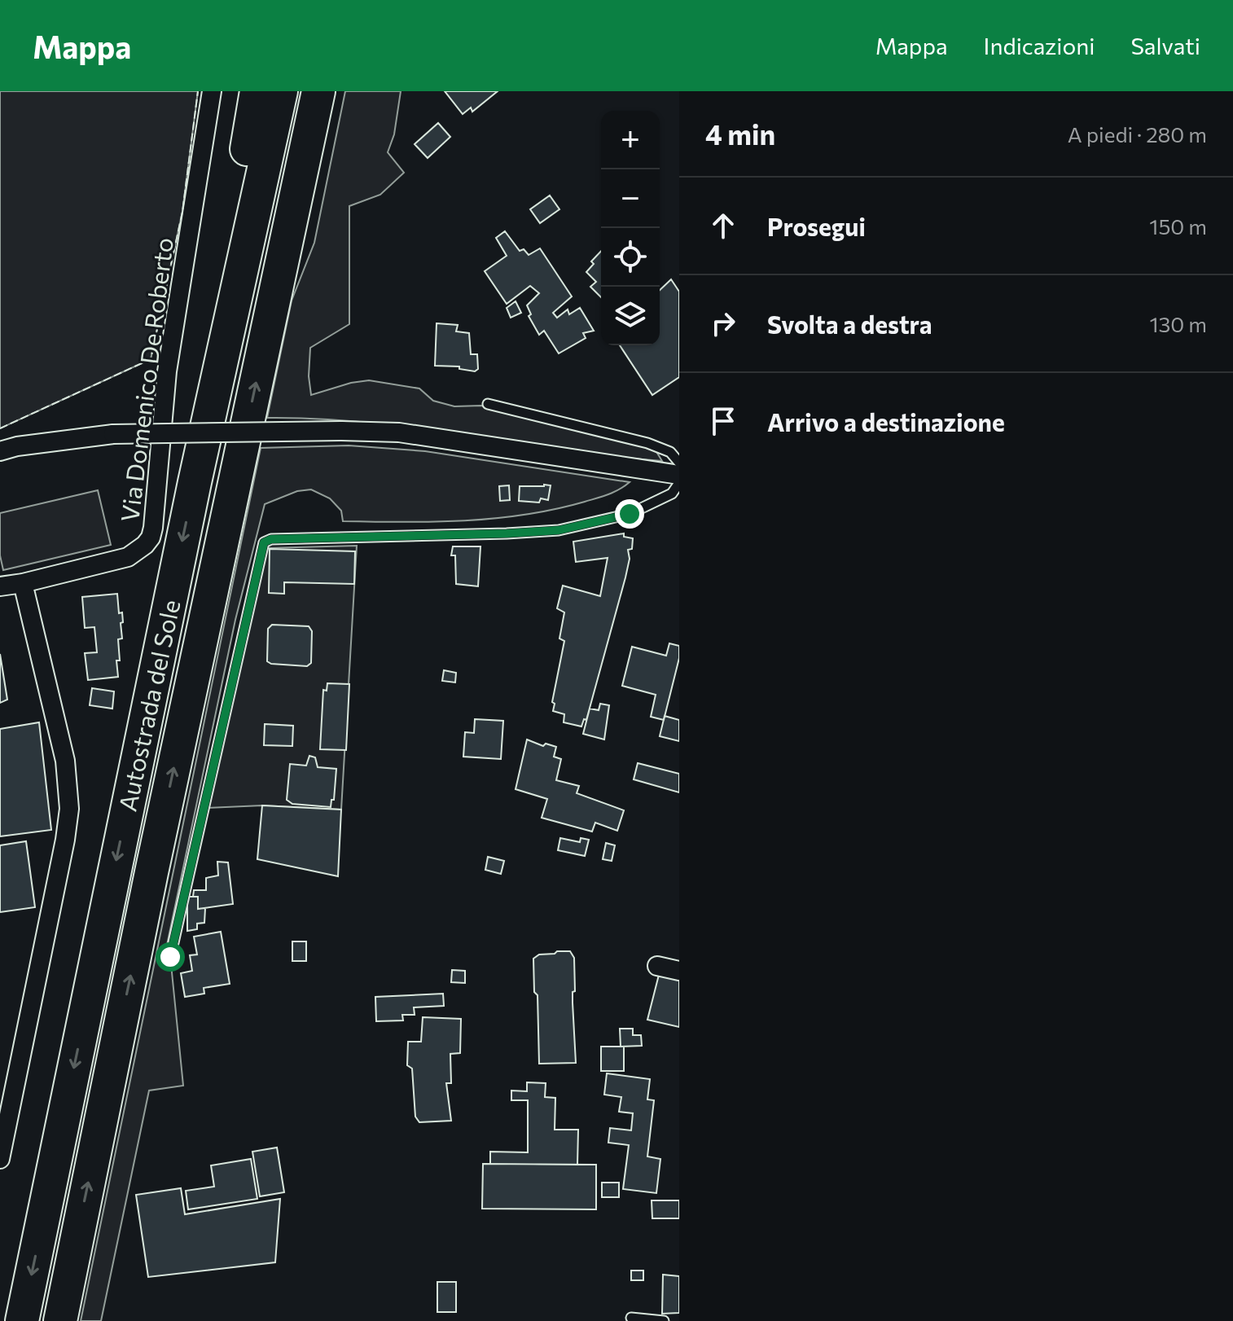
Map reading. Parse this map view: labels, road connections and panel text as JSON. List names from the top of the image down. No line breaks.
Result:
{"streets":{"highway":["Autostrada del Sole"],"street":["Via Domenico De Roberto"]},"page":{"header":"Mappa","nav":["Mappa","Indicazioni","Salvati"],"heading":["4 min","A piedi · 280 m"],"map_buttons":["+","−"],"list":[["Prosegui","150 m"],["Svolta a destra","130 m"],"Arrivo a destinazione"]}}
